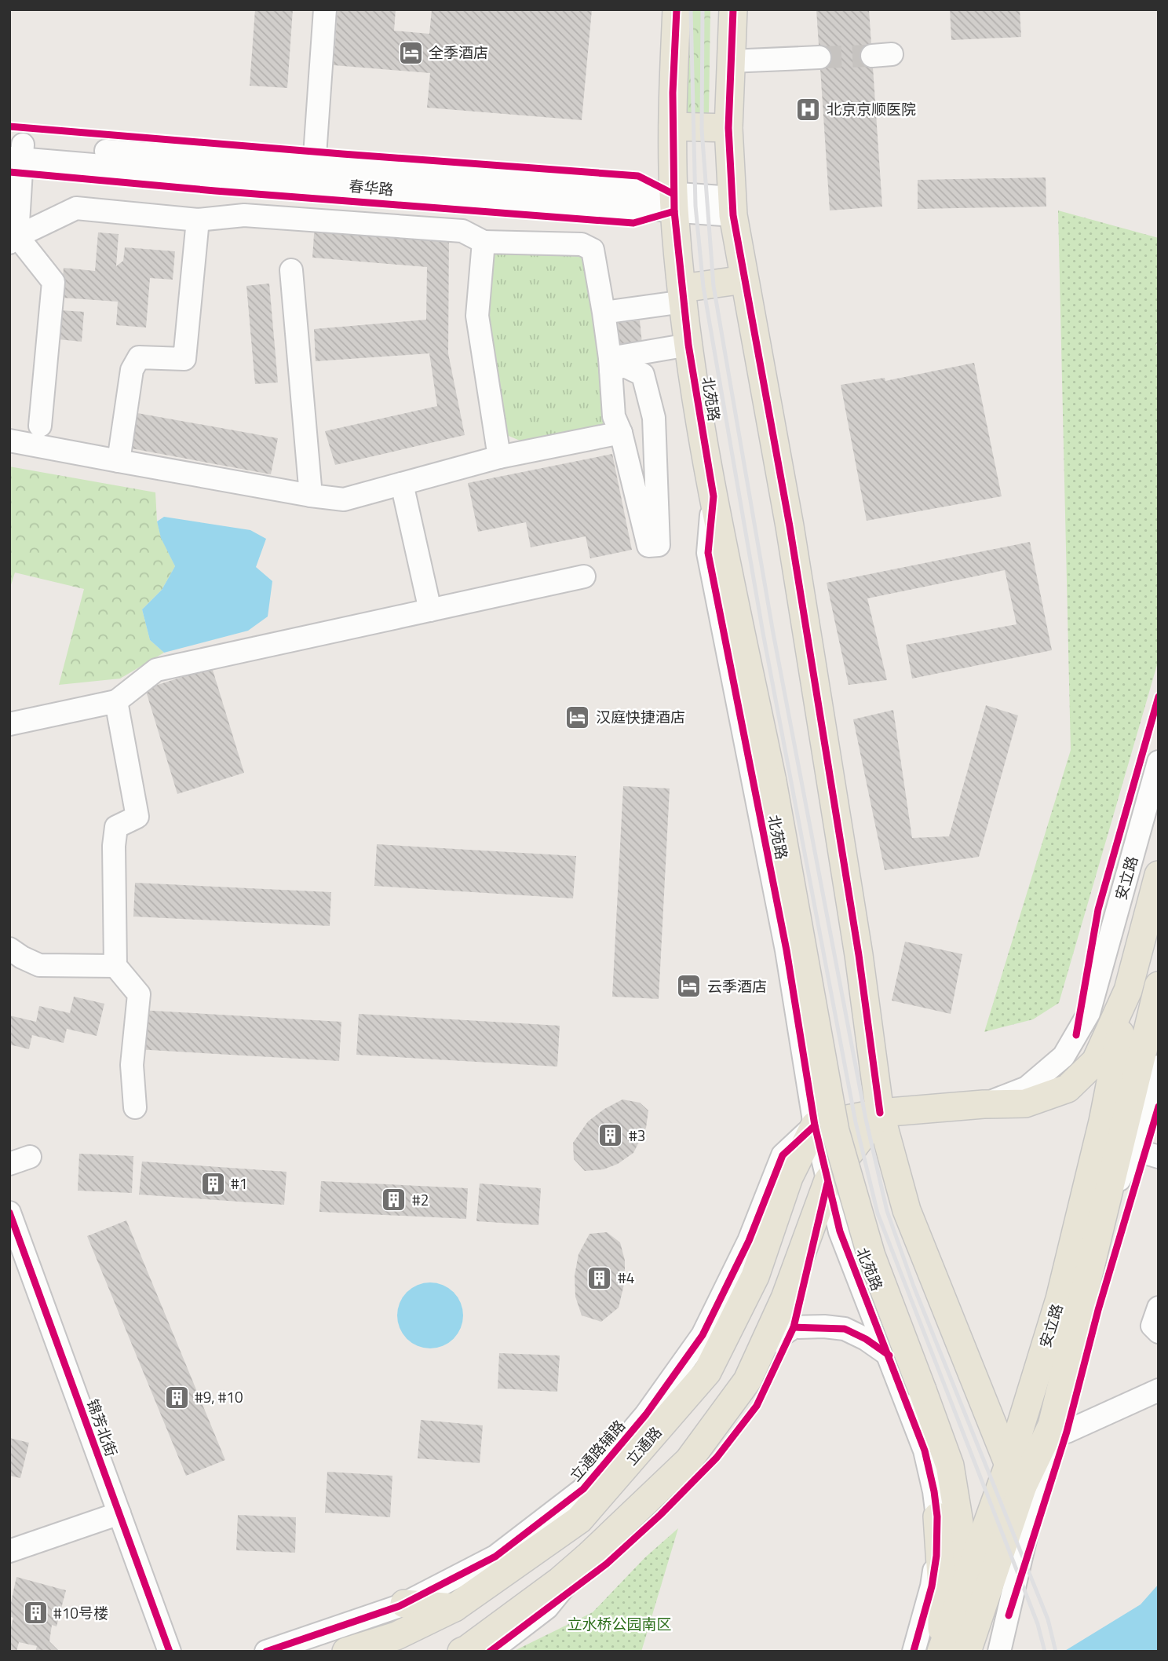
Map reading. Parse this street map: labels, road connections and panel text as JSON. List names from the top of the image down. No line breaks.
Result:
{"streets":{"main road":["北苑路","安立路","立通路"],"street":["春华路","锦芳北街","立通路辅路"]},"crossings":[["春华路","北苑路"],["北苑路","安立路"],["北苑路","立通路"],["北苑路","立通路辅路"],["安立路","立通路"],["安立路","立通路辅路"],["立通路","立通路辅路"]],"parks":["立水桥公园南区"],"places":{"hotel":["全季酒店","汉庭快捷酒店","云季酒店"],"hospital":["北京京顺医院"],"building":["#3","#1","#2","#4","#9, #10","#10号楼"]}}
